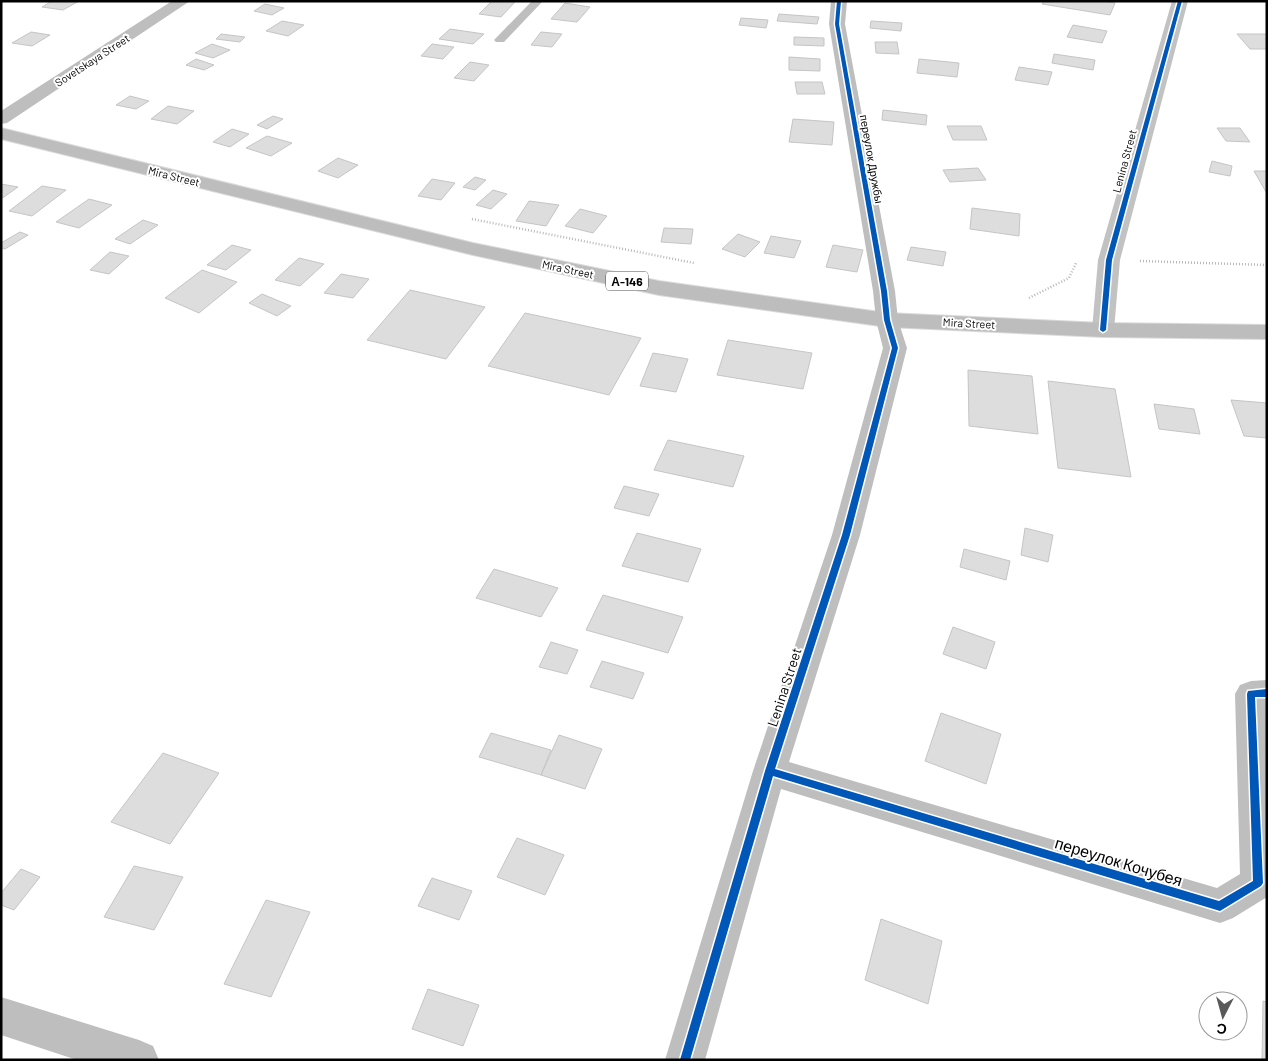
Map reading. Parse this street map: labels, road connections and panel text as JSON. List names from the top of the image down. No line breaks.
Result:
{"streets":{"highway":["Mira Street","А-146"],"street":["Sovetskaya Street","переулок Дружбы","Lenina Street","переулок Кочубея"]},"crossings":[["переулок Дружбы","Lenina Street"],["переулок Дружбы","Mira Street"],["Lenina Street","Mira Street"],["Lenina Street","переулок Кочубея"]],"north":"bottom"}
